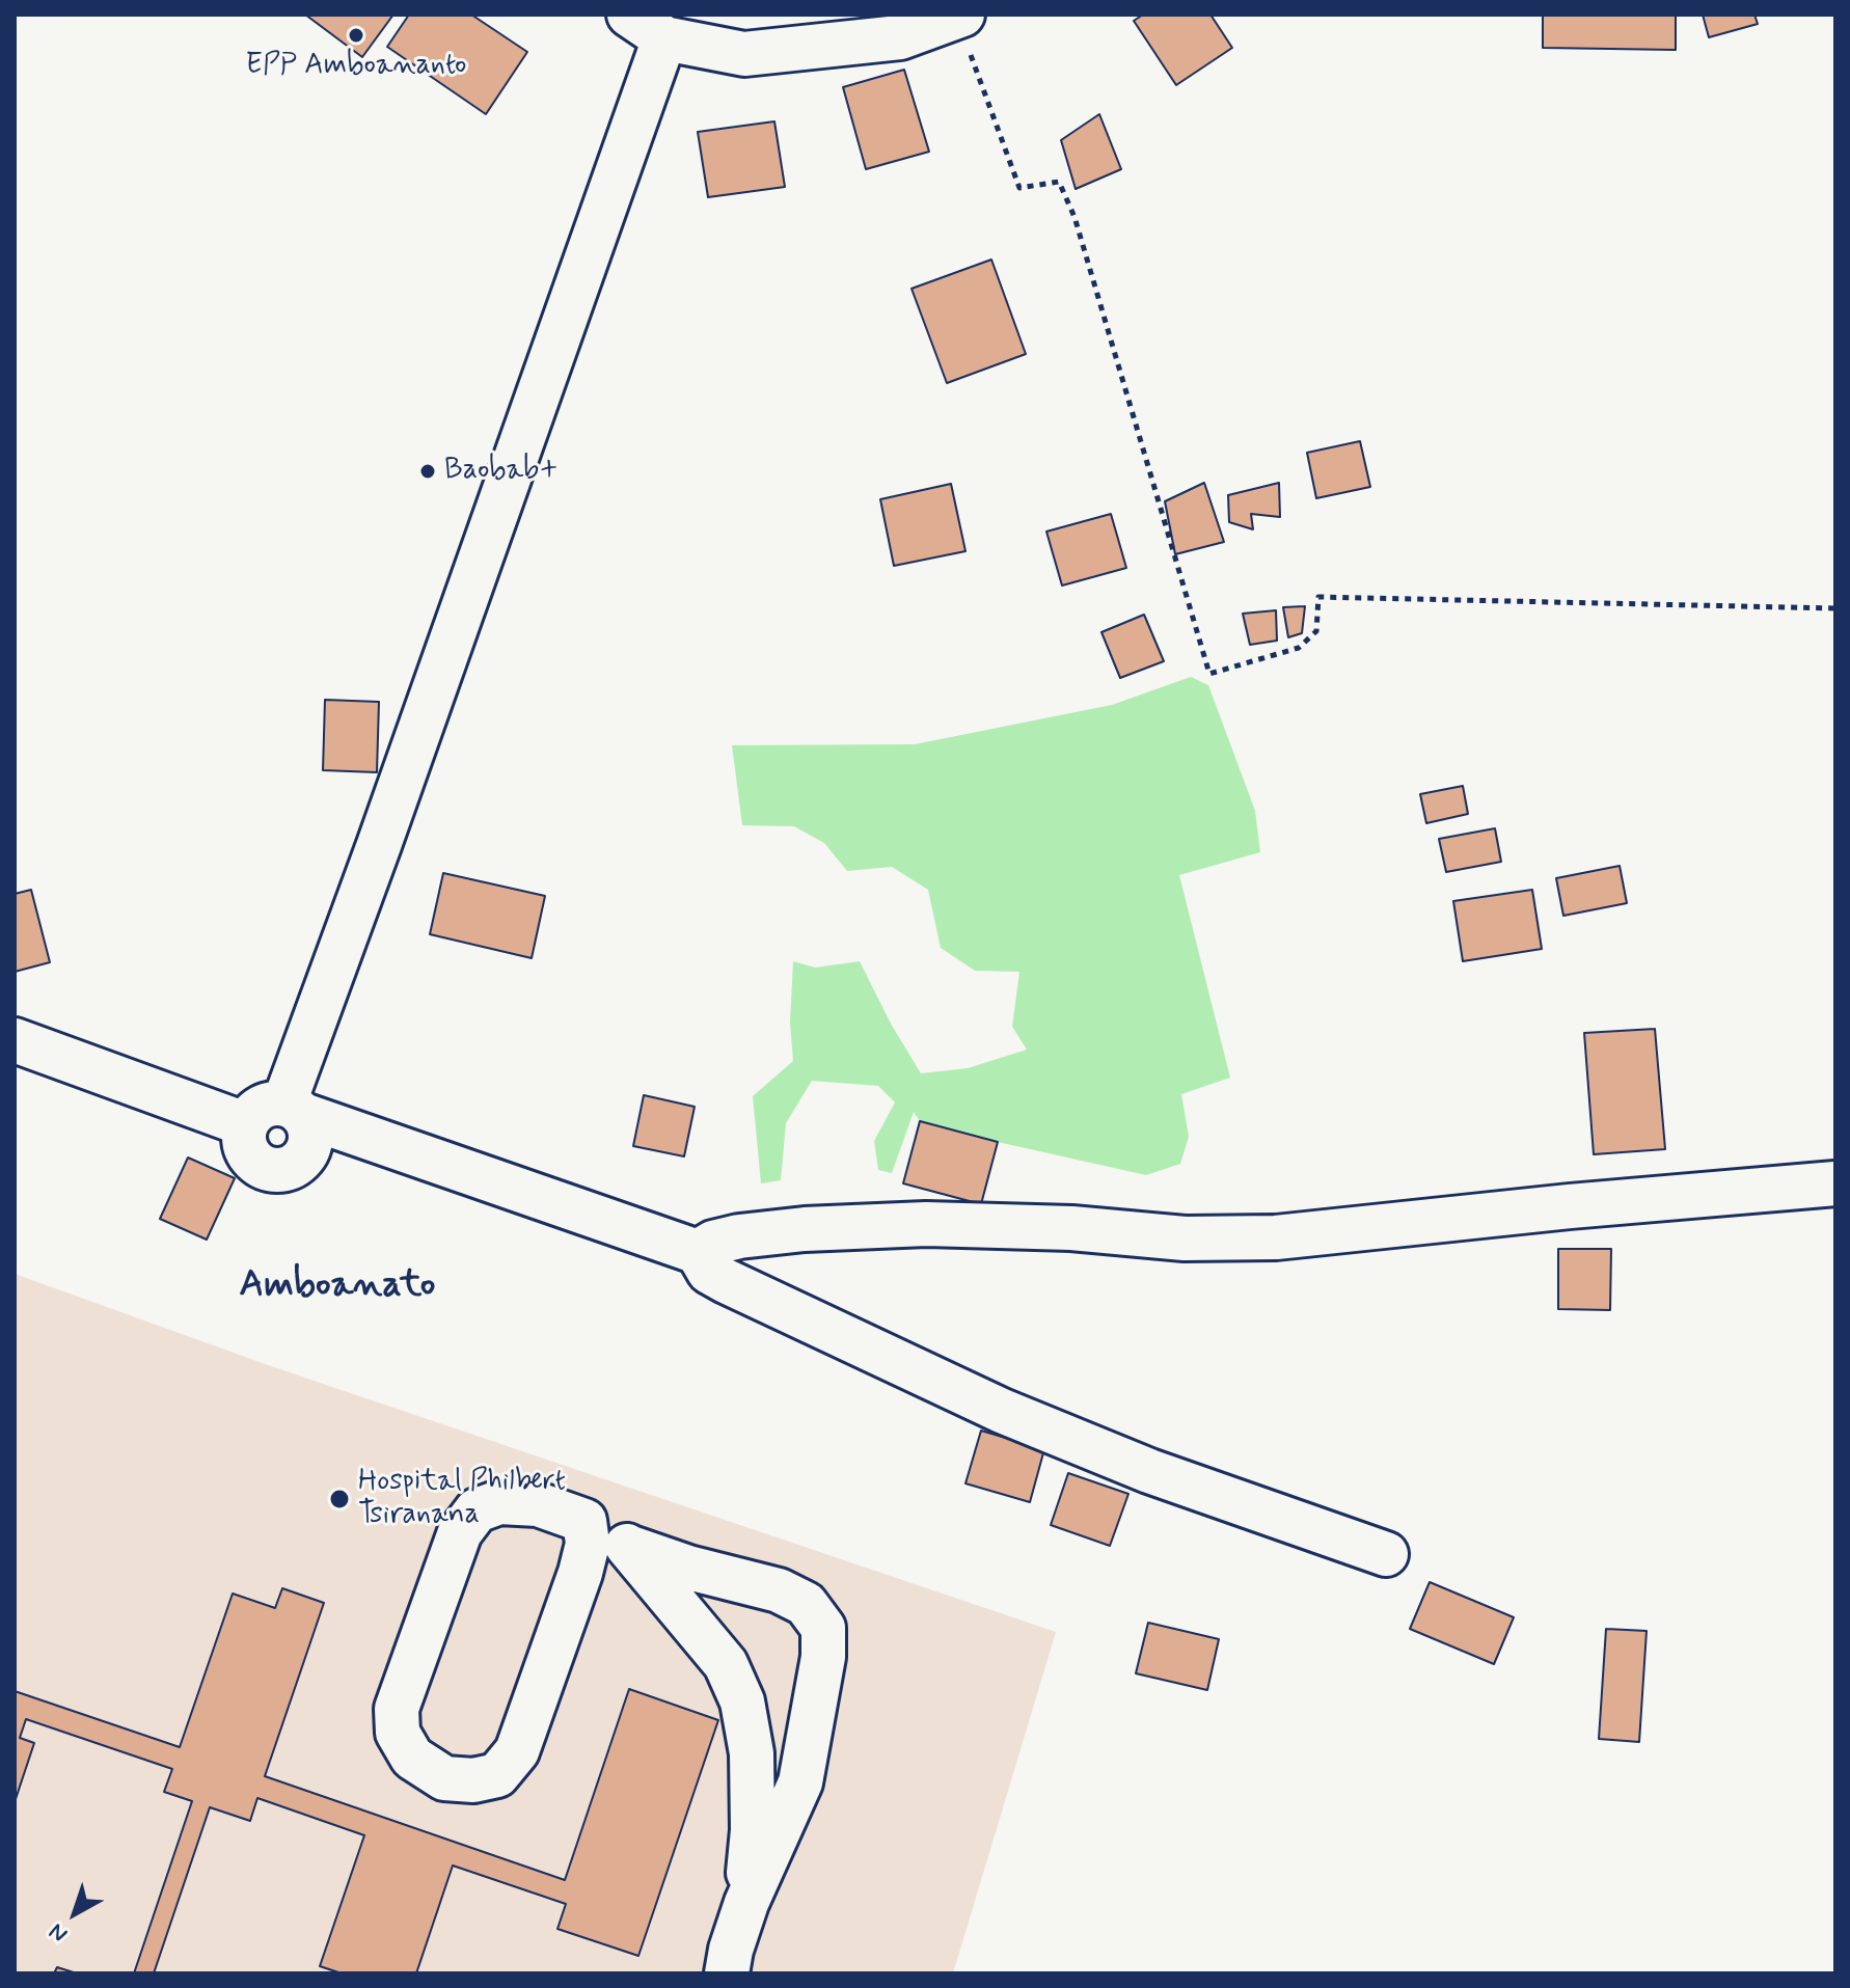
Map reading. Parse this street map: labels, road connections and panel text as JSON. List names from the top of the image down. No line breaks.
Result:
{"districts":["Amboanato"],"places":["EPP Amboananto","Baobab+","Hospital Philbert Tsiranana"],"north":"bottom left"}
